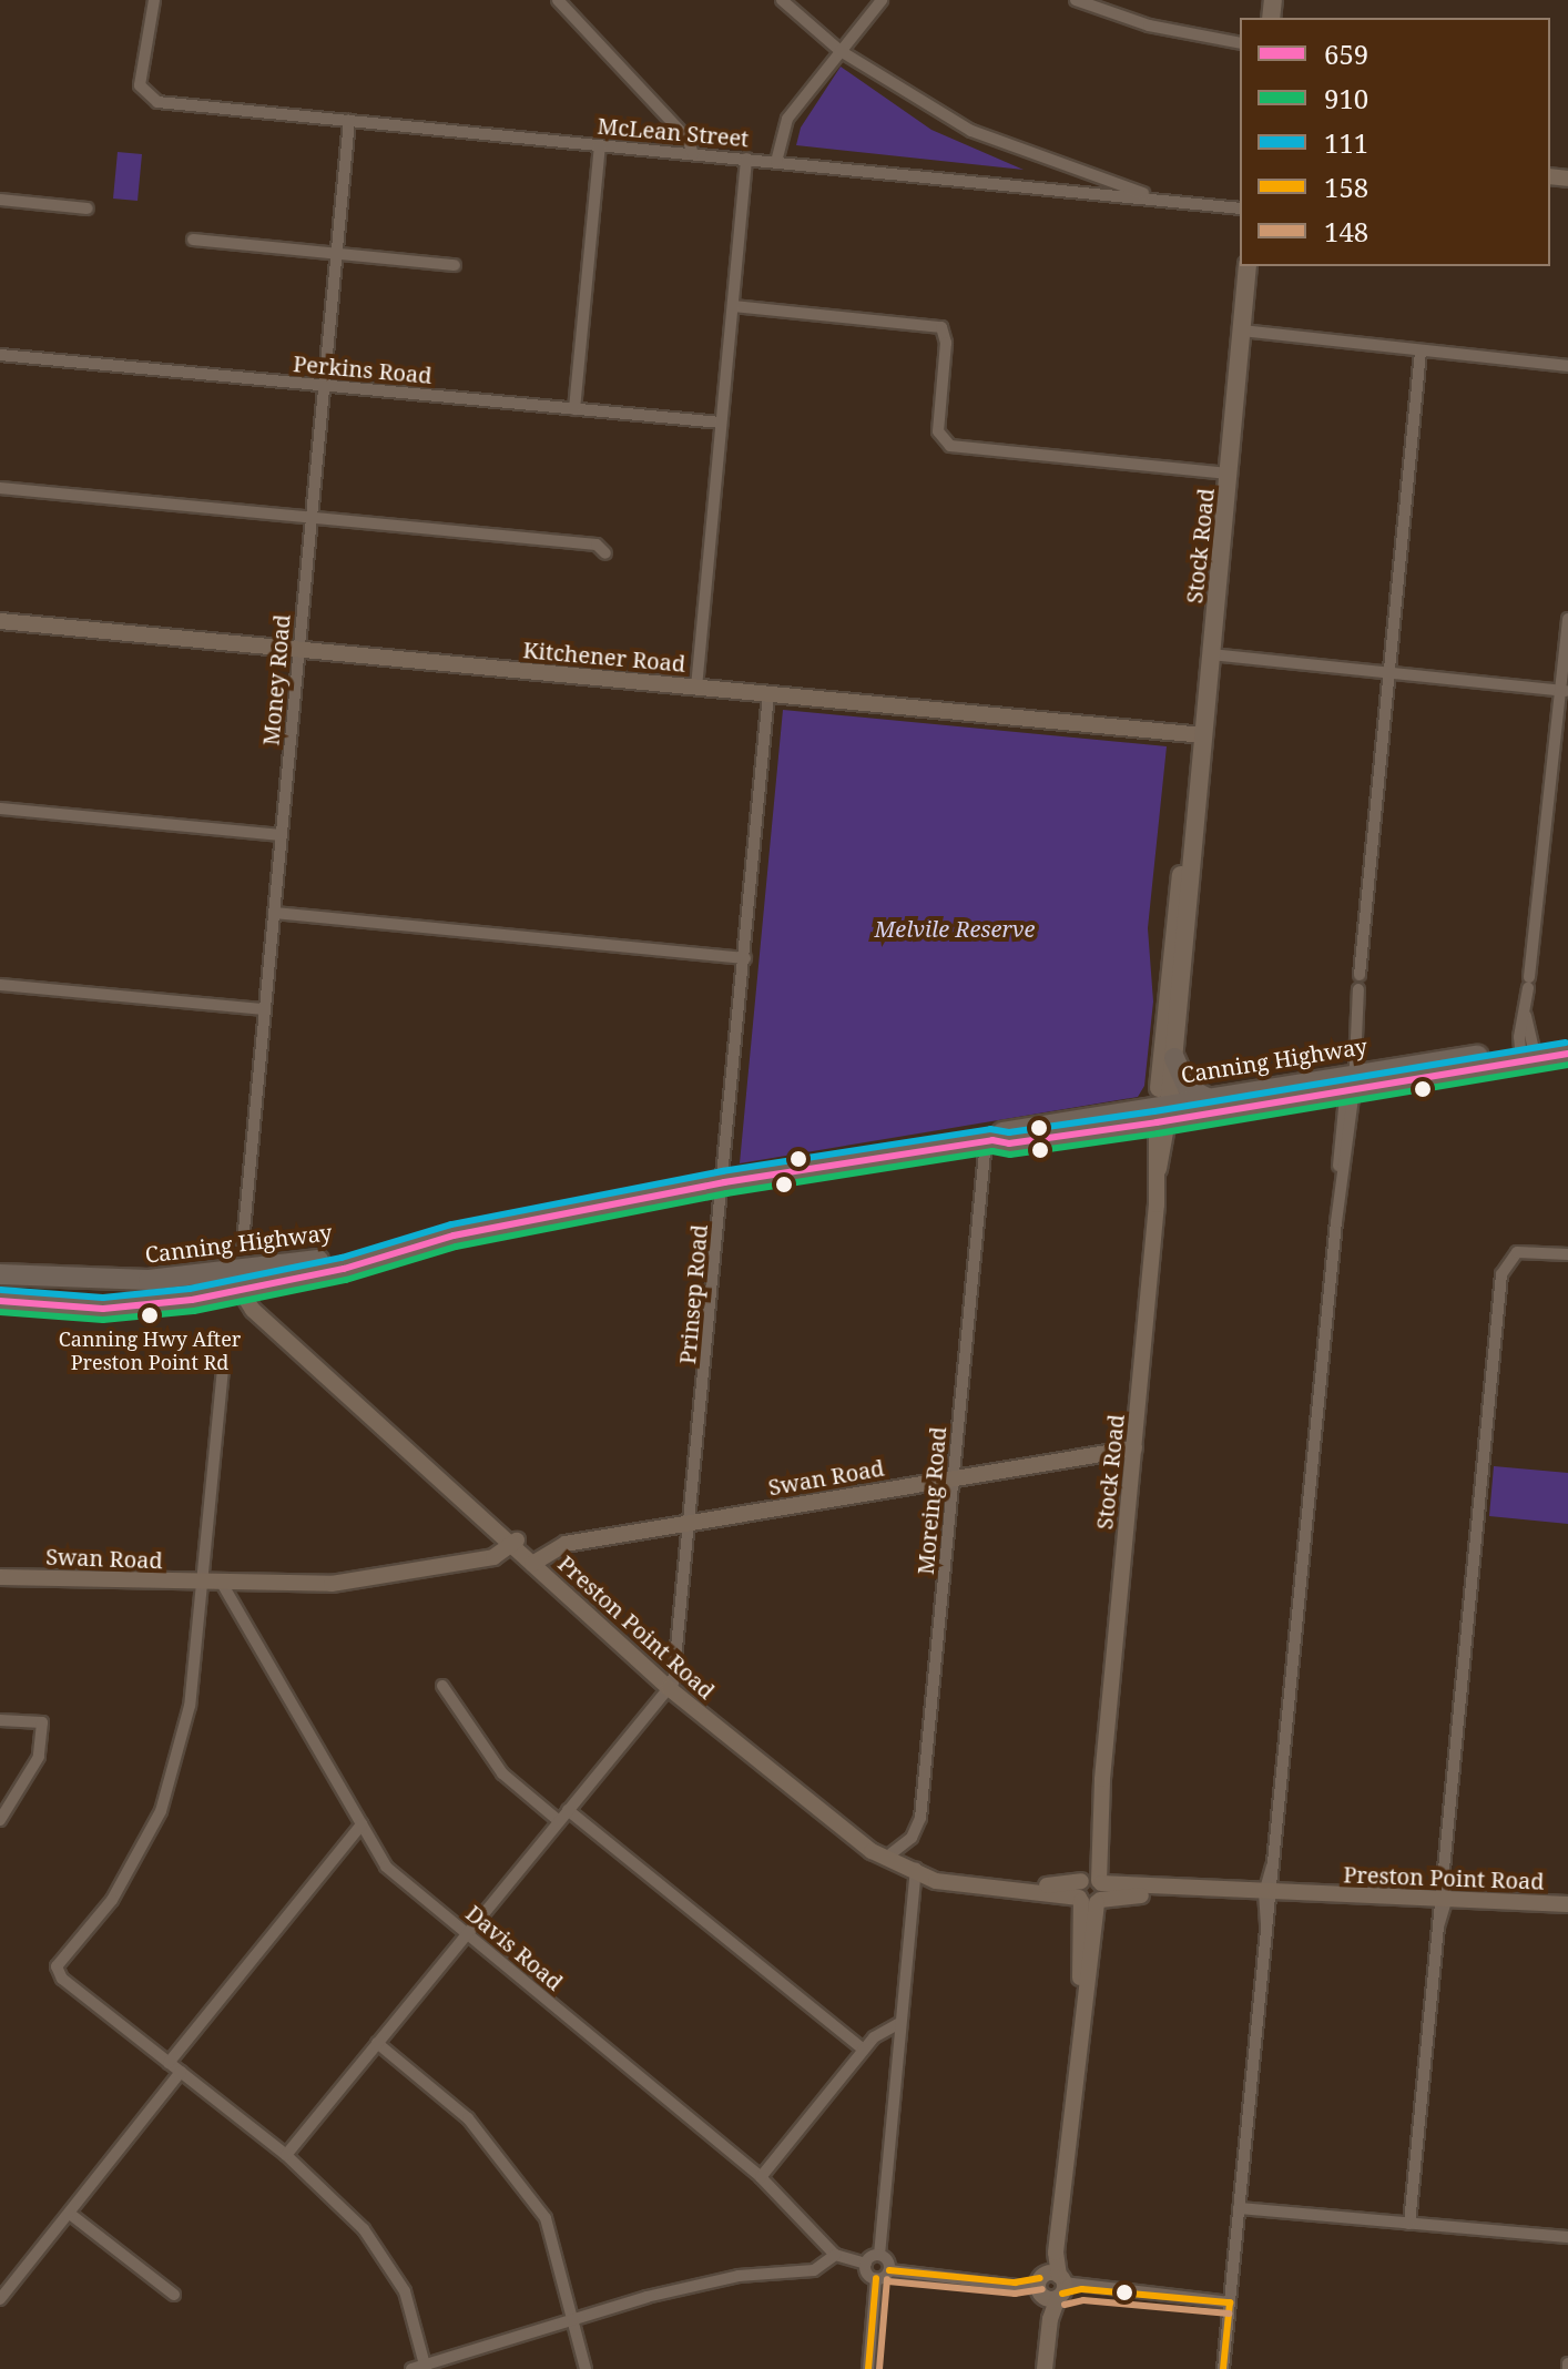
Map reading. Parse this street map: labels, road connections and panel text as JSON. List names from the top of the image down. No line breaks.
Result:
{"streets":{"highway":["Canning Highway"],"main road":["Stock Road"],"street":["McLean Street","Perkins Road","Kitchener Road","Money Road","Prinsep Road","Swan Road","Moreing Road","Preston Point Road","Davis Road"]},"crossings":[["McLean Street","Money Road"],["Perkins Road","Money Road"],["Stock Road","Kitchener Road"],["Stock Road","Canning Highway"],["Stock Road","Swan Road"],["Stock Road","Preston Point Road"],["Kitchener Road","Money Road"],["Kitchener Road","Prinsep Road"],["Canning Highway","Prinsep Road"],["Canning Highway","Moreing Road"],["Canning Highway","Preston Point Road"],["Prinsep Road","Swan Road"],["Prinsep Road","Preston Point Road"],["Swan Road","Moreing Road"],["Swan Road","Preston Point Road"],["Swan Road","Davis Road"],["Moreing Road","Preston Point Road"]],"parks":["Melvile Reserve"],"places":["Canning Hwy After Preston Point Rd"],"lines":["transit line 111","transit line 659","transit line 910","transit line 158","transit line 148"],"legend":["659","910","111","158","148"]}
